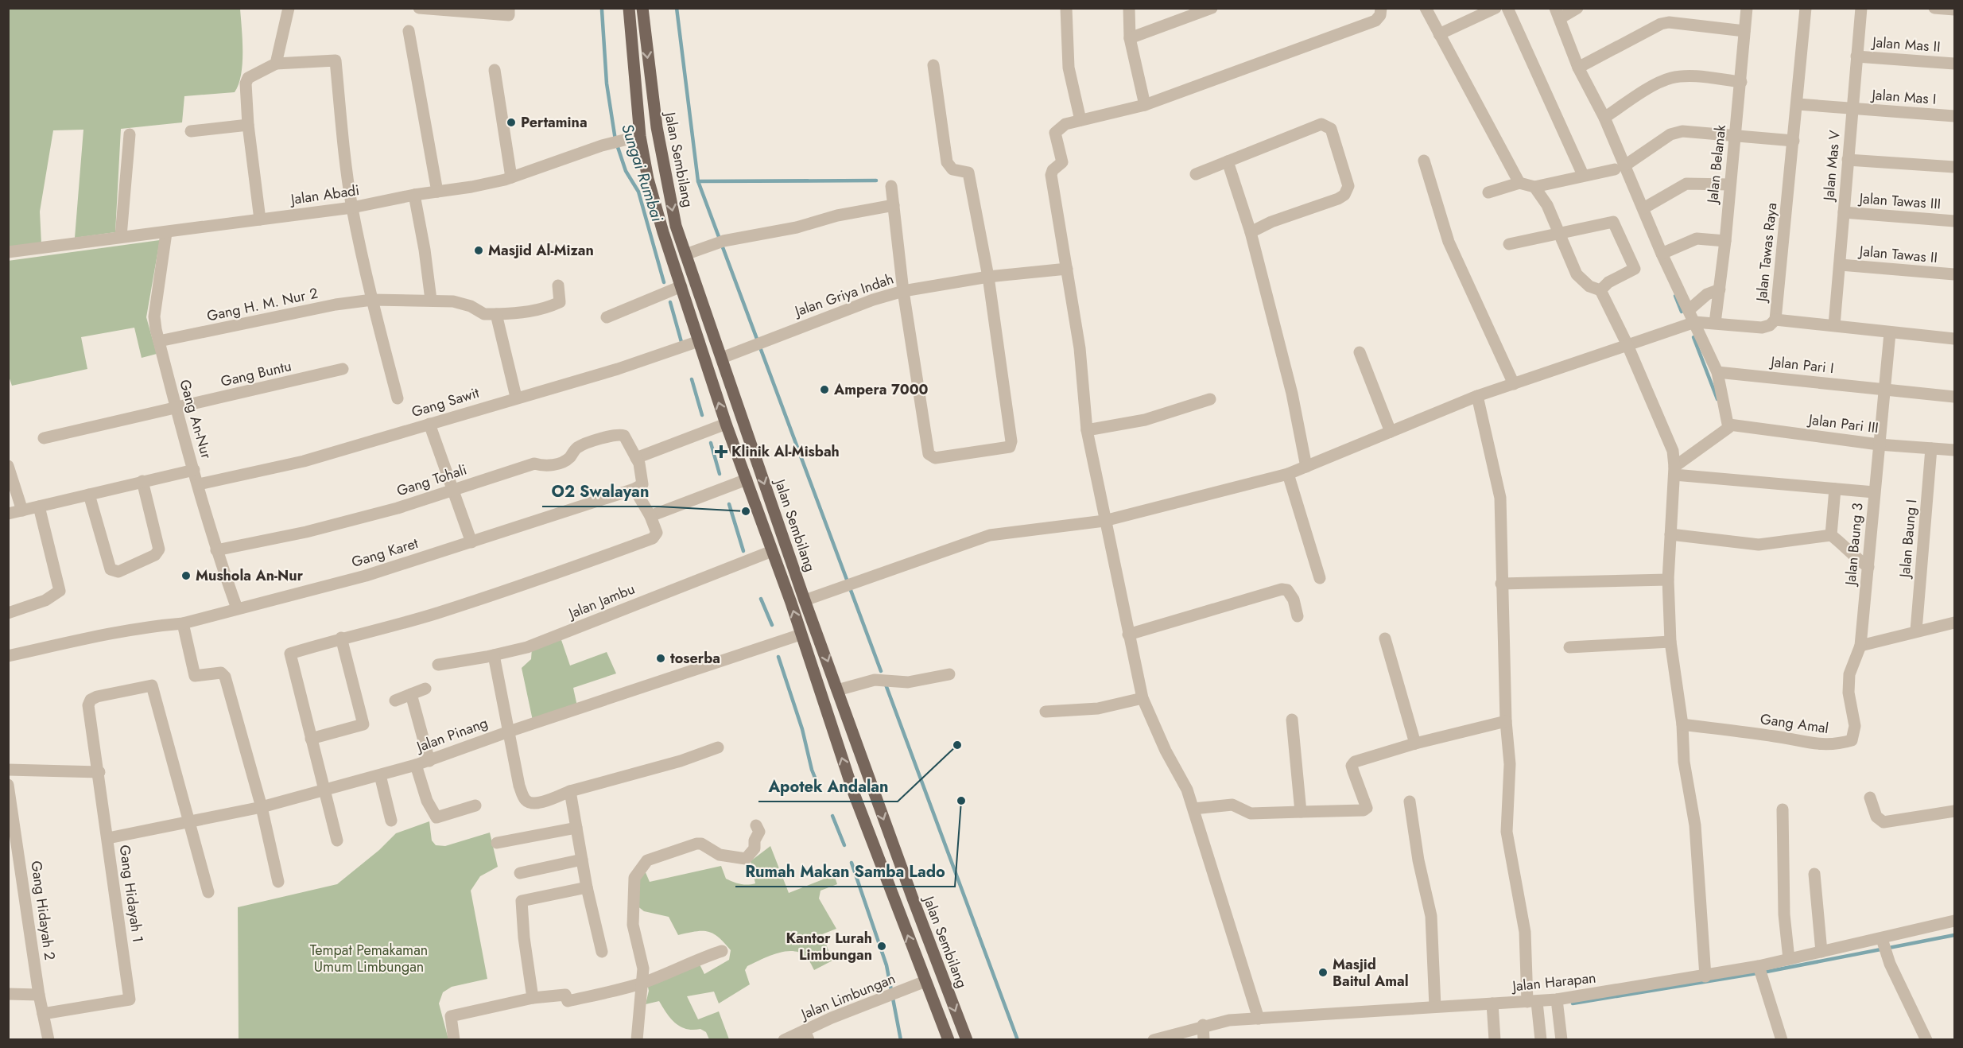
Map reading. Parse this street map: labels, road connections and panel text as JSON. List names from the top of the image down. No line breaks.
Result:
{"streets":{"main road":["Jalan Sembilang"],"street":["Jalan Mas II","Jalan Mas I","Jalan Belanak","Jalan Mas V","Jalan Abadi","Jalan Tawas III","Jalan Tawas Raya","Jalan Tawas II","Jalan Griya Indah","Gang H. M. Nur 2","Jalan Pari I","Gang Buntu","Gang Sawit","Gang An-Nur","Jalan Pari III","Gang Tohali","Jalan Baung I","Jalan Baung 3","Gang Karet","Jalan Jambu","Gang Amal","Jalan Pinang","Gang Hidayah 1","Gang Hidayah 2","Jalan Harapan","Jalan Limbungan"]},"crossings":[["Jalan Mas II","Jalan Mas V"],["Jalan Mas I","Jalan Mas V"],["Jalan Mas I","Jalan Tawas Raya"],["Jalan Sembilang","Jalan Abadi"],["Jalan Sembilang","Jalan Griya Indah"],["Jalan Sembilang","Gang Sawit"],["Jalan Sembilang","Jalan Jambu"],["Jalan Sembilang","Jalan Pinang"],["Jalan Sembilang","Jalan Limbungan"],["Jalan Mas V","Jalan Tawas III"],["Jalan Mas V","Jalan Tawas Raya"],["Jalan Mas V","Jalan Tawas II"],["Jalan Abadi","Gang An-Nur"],["Jalan Tawas Raya","Jalan Baung 3"],["Gang H. M. Nur 2","Gang An-Nur"],["Jalan Pari I","Jalan Baung 3"],["Gang Buntu","Gang An-Nur"],["Gang Sawit","Gang An-Nur"],["Gang An-Nur","Gang Tohali"],["Gang An-Nur","Gang Karet"],["Jalan Pari III","Jalan Baung I"],["Jalan Pari III","Jalan Baung 3"],["Gang Tohali","Gang Karet"],["Jalan Baung 3","Gang Amal"],["Jalan Pinang","Gang Hidayah 1"],["Gang Hidayah 1","Gang Hidayah 2"]],"water":["Sungai Rumbai"],"parks":["Tempat Pemakaman Umum Limbungan"],"places":{"other":["Pertamina","Masjid Al-Mizan","Ampera 7000","O2 Swalayan","Mushola An-Nur","toserba","Apotek Andalan","Rumah Makan Samba Lado","Kantor Lurah Limbungan","Masjid Baitul Amal"],"health":["Klinik Al-Misbah"]}}
